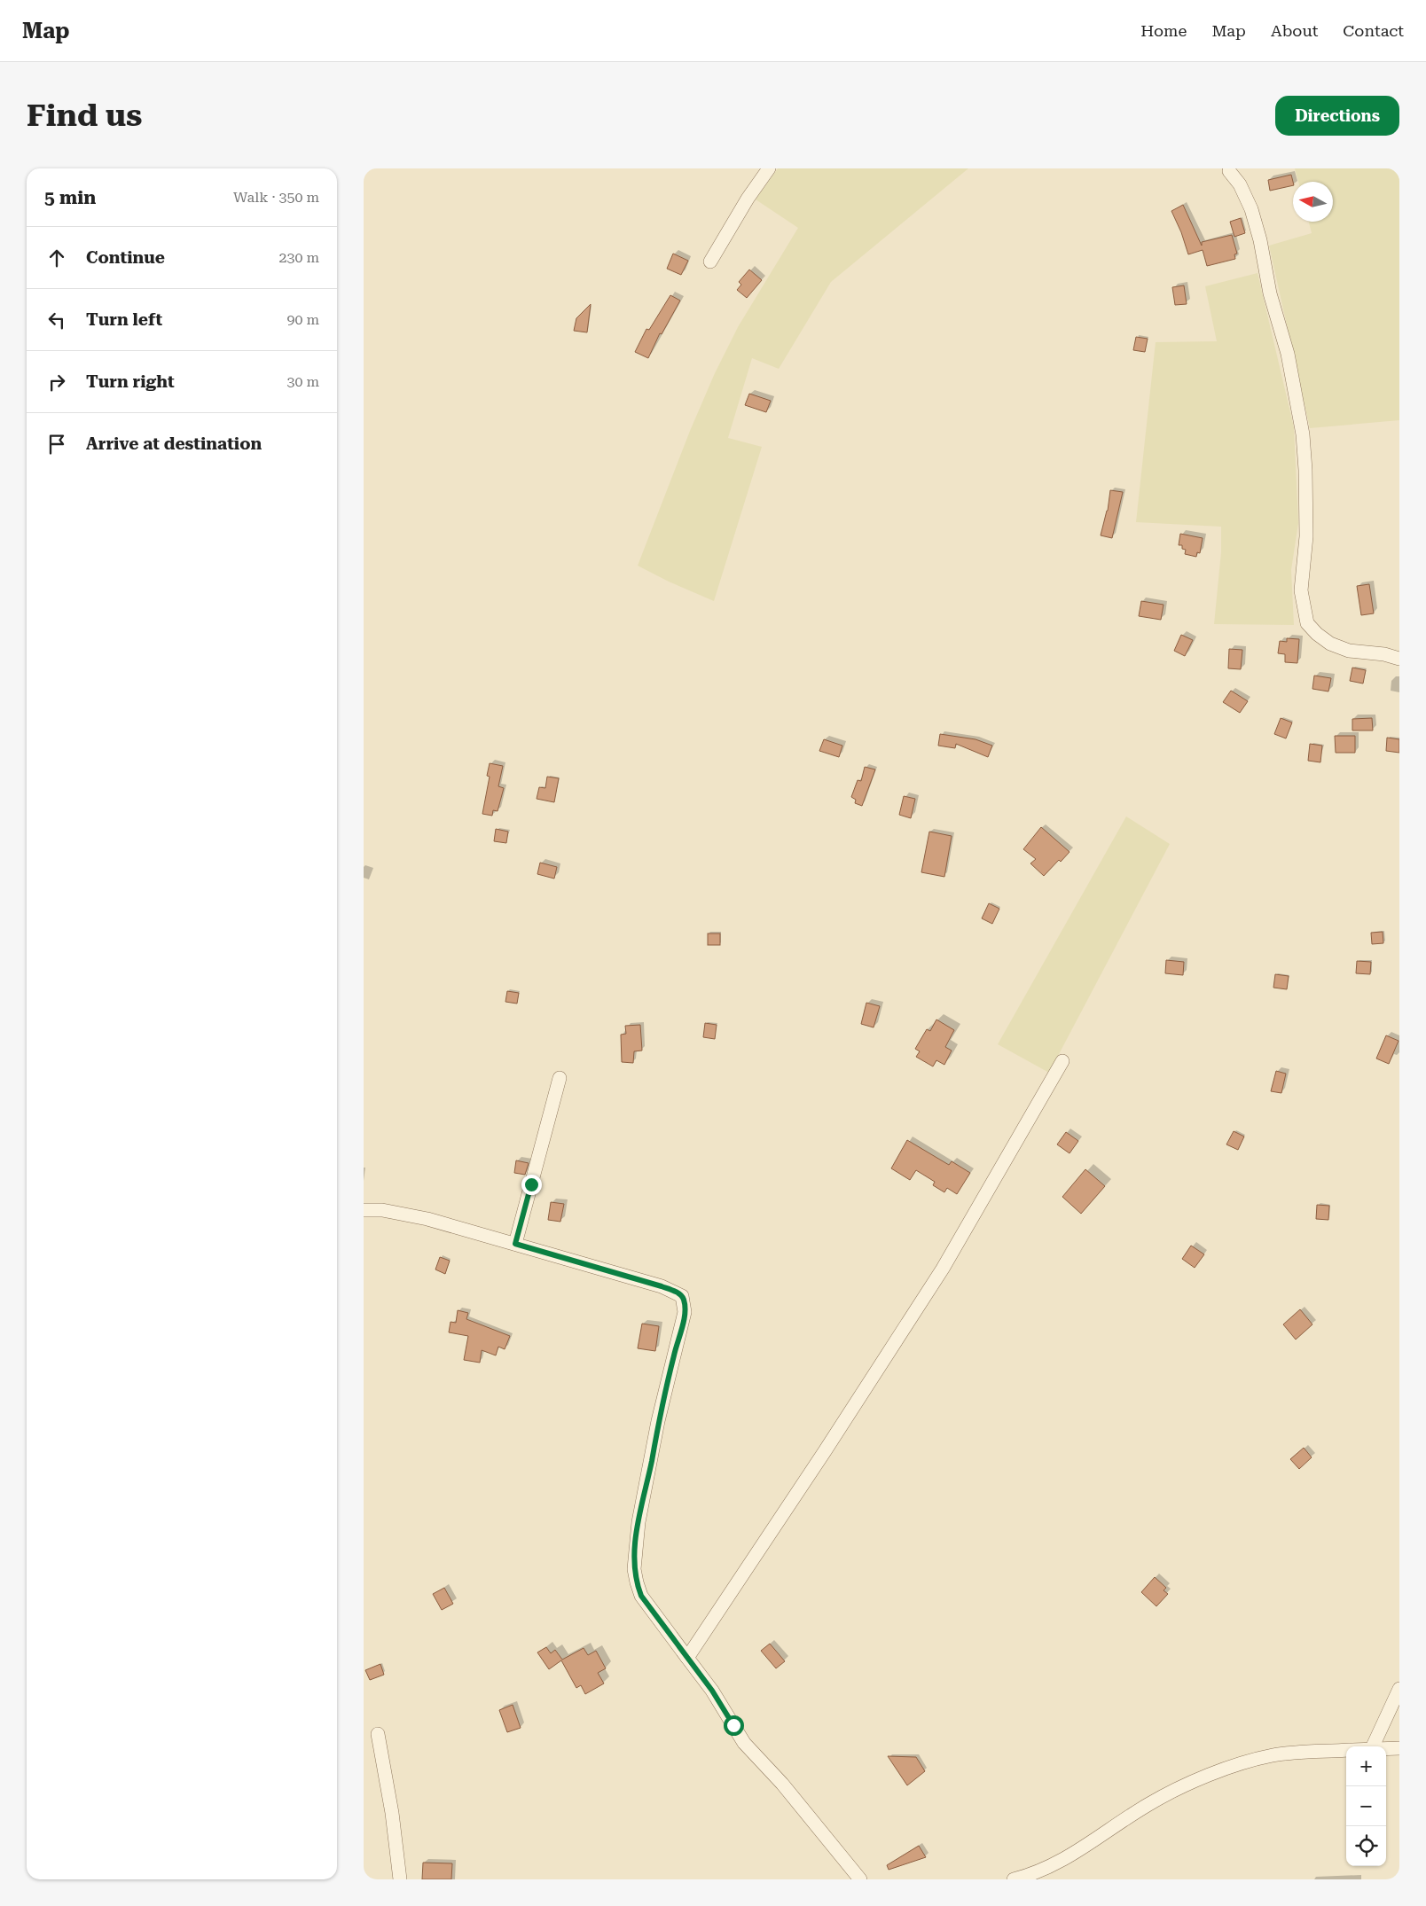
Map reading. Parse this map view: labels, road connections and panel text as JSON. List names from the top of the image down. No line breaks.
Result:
{"north":"left","page":{"header":"Map","nav":["Home","Map","About","Contact"],"buttons":"Directions","title":"Find us","heading":["5 min","Walk · 350 m"],"list":[["Continue","230 m"],["Turn left","90 m"],["Turn right","30 m"],"Arrive at destination"],"map_buttons":["+","−"]}}
